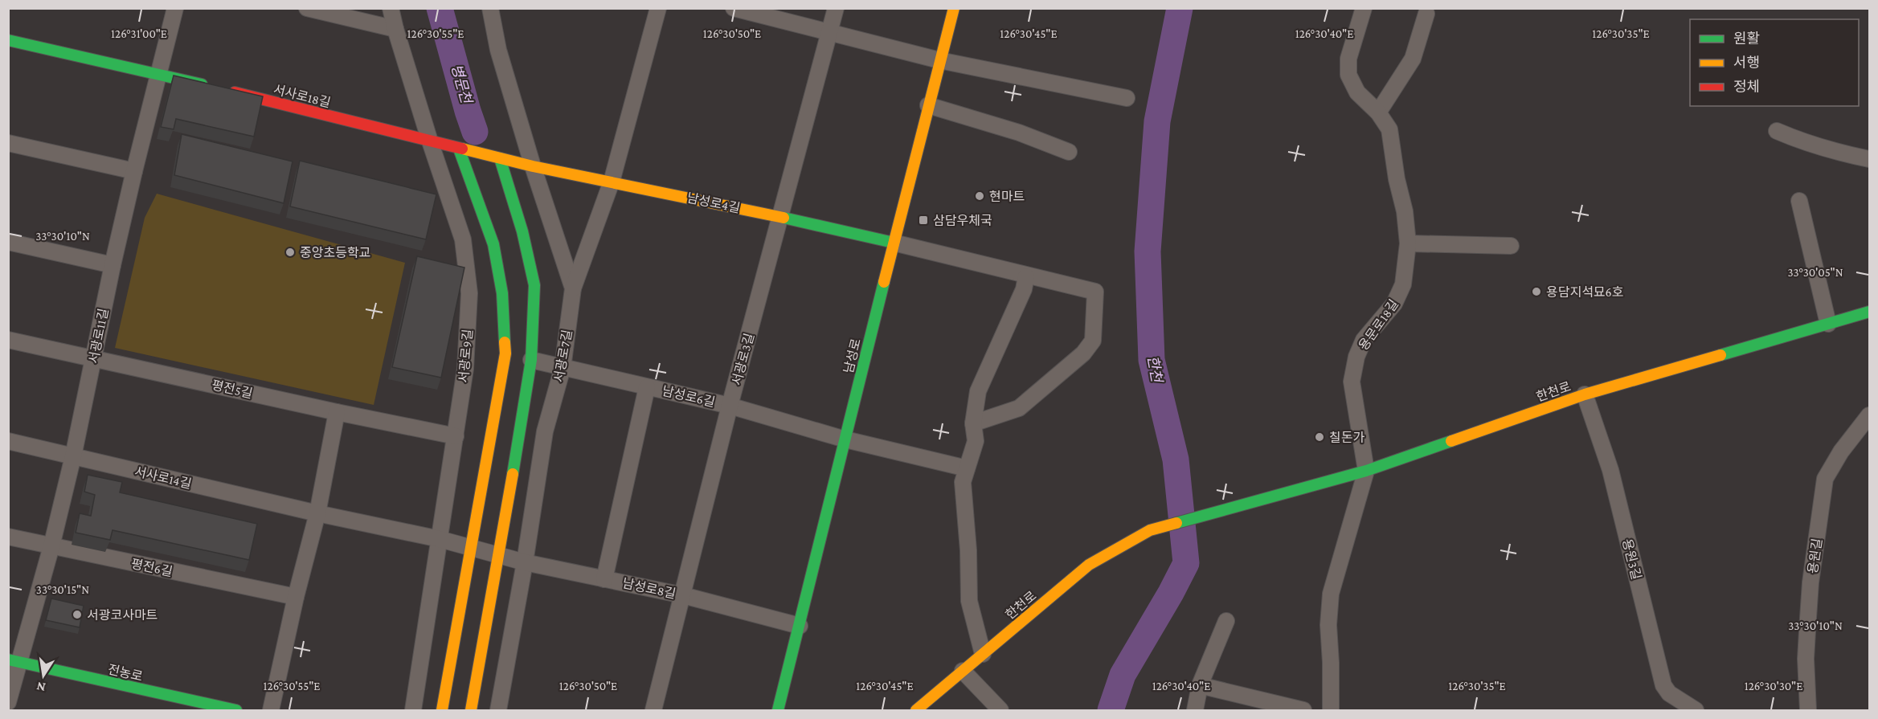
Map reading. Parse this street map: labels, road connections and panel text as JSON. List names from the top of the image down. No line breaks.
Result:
{"streets":{"street":["서사로18길","남성로4길","용문로18길","서광로11길","서광로9길","서광로7길","남성로","서광로3길","평전5길","한천로","남성로6길","서사로14길","용원길","용원3길","평전6길","남성로8길","전농로"]},"crossings":[["서사로18길","남성로4길"],["서사로18길","서광로11길"],["서사로18길","서광로9길"],["서사로18길","서광로7길"],["남성로4길","서광로7길"],["남성로4길","남성로"],["남성로4길","서광로3길"],["용문로18길","한천로"],["서광로11길","평전5길"],["서광로11길","서사로14길"],["서광로11길","평전6길"],["서광로11길","전농로"],["서광로9길","평전5길"],["서광로9길","서사로14길"],["서광로7길","남성로6길"],["서광로7길","남성로8길"],["남성로","남성로6길"],["남성로","남성로8길"],["서광로3길","남성로6길"],["서광로3길","남성로8길"],["한천로","용원3길"],["서사로14길","남성로8길"]],"water":["병문천","한천"],"places":{"other":["현마트","중앙초등학교","용담지석묘6호","칠돈가","서광코사마트"],"transit":["삼담우체국"]},"legend":["원활","서행","정체"],"north":"bottom","coordinates":["126°31'00\"E","126°30'55\"E","126°30'50\"E","126°30'45\"E","126°30'40\"E","126°30'35\"E","33°30'10\"N","33°30'05\"N","33°30'15\"N","126°30'30\"E"]}
